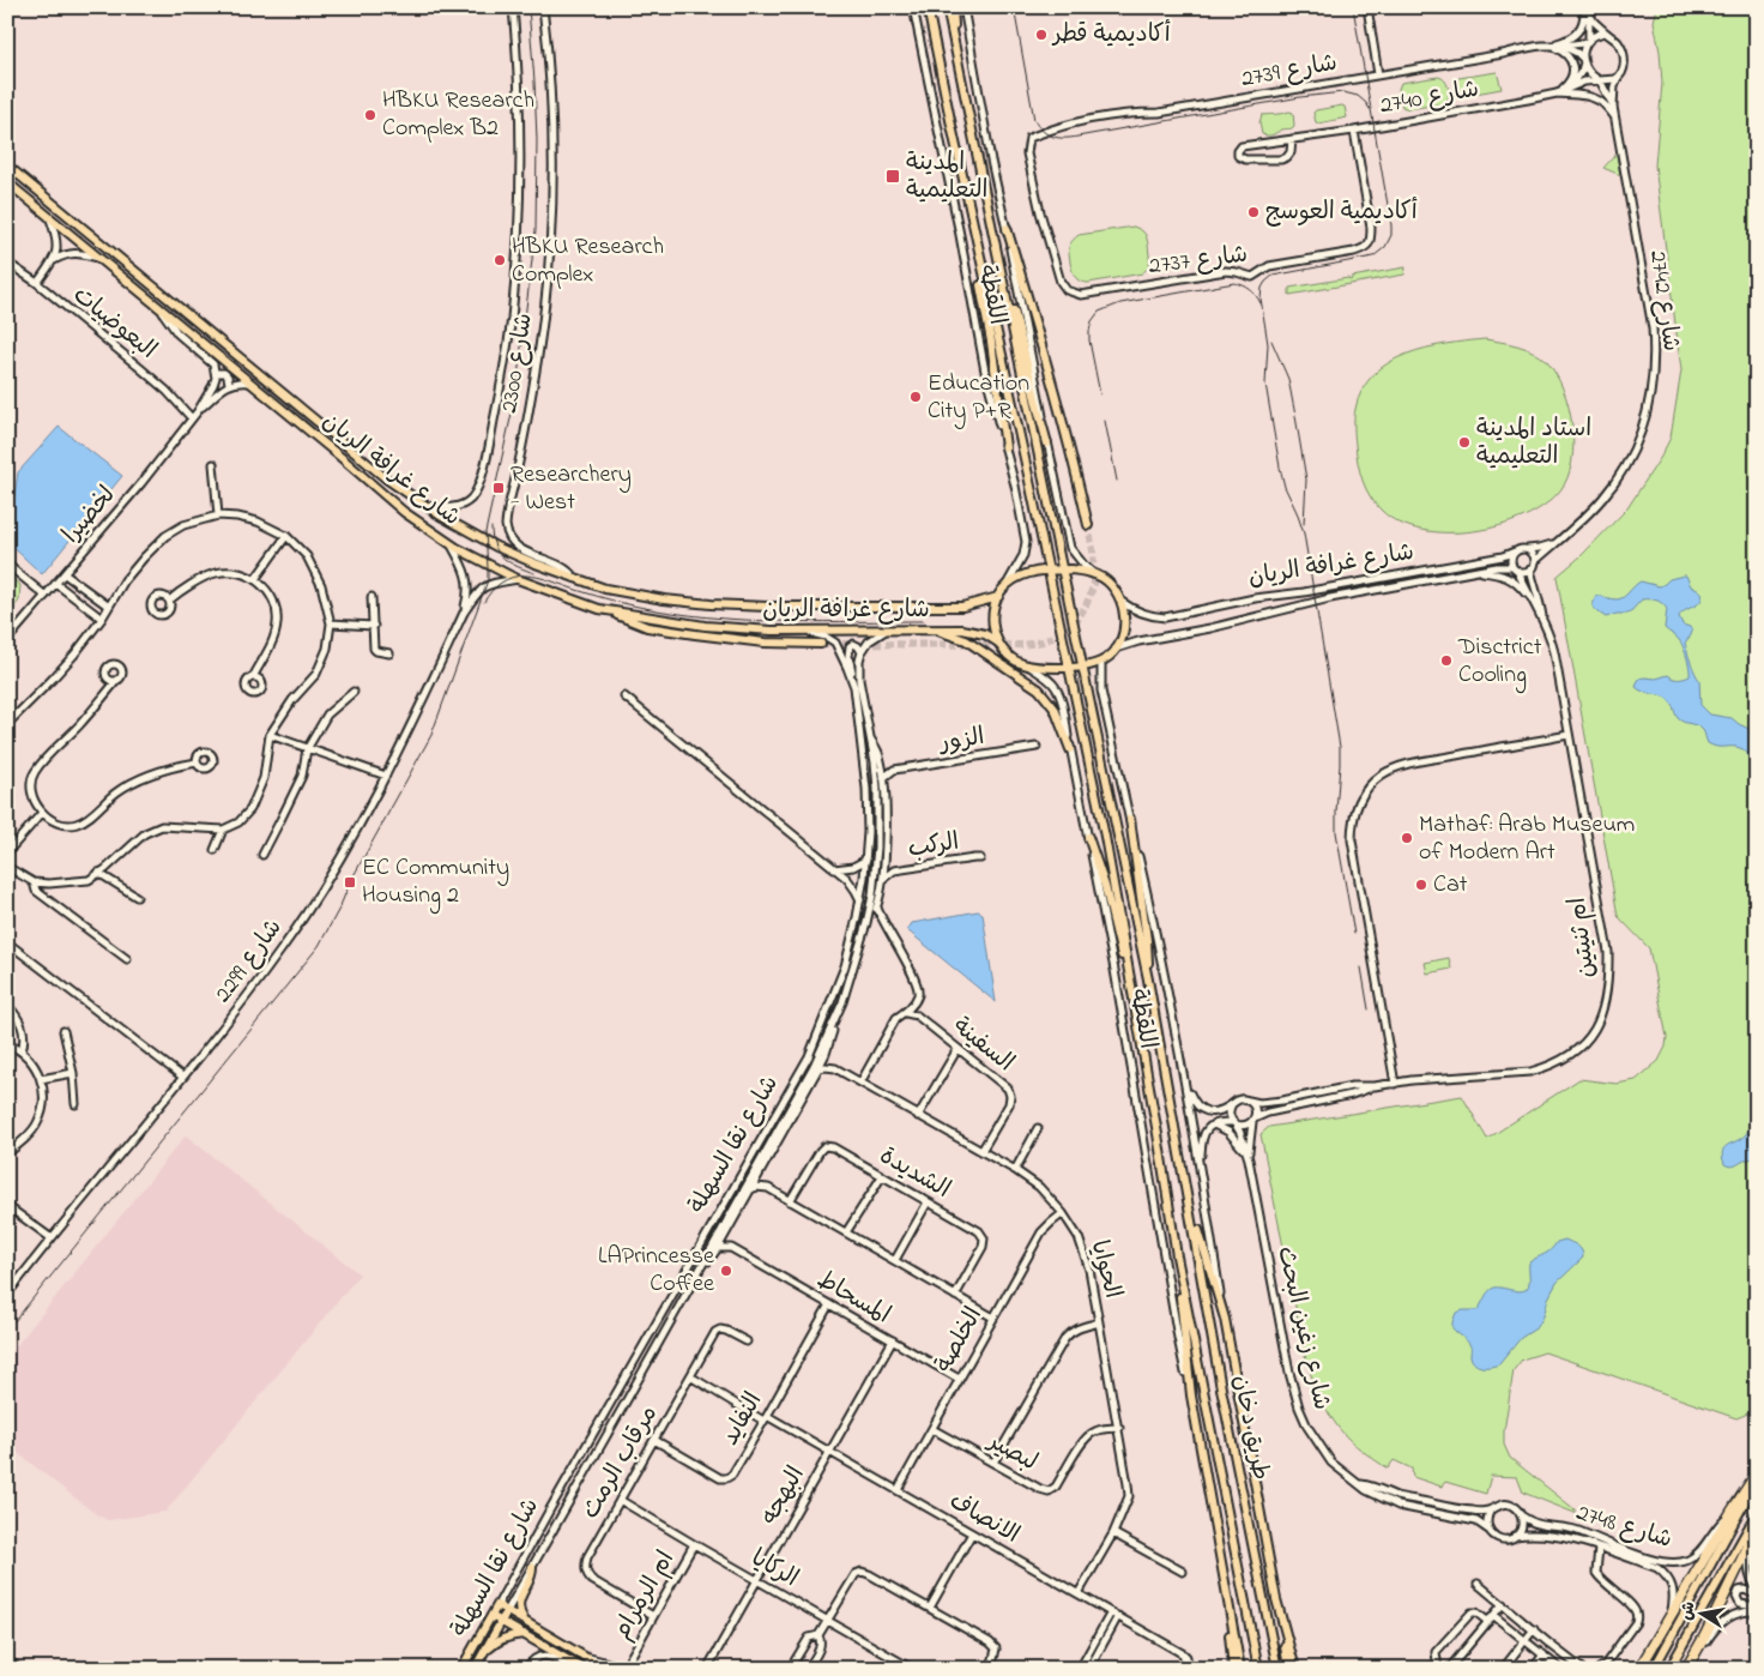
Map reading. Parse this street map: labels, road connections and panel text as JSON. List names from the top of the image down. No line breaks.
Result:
{"streets":{"main road":["اللقطة","شارع غرافة الريان","شارع نقا السهلة","طريق دخان"],"street":["شارع 2739","شارع 2740","شارع 2737","شارع 2742","البعوضيات","شارع 2300","لخضيرا","الزور","الركب","ام ثنيتين","شارع 2299","السفينة","الشديدة","الحوايا","المسحاط","شارع زغين البحث","الخلصة","النفايد","لبصير","مرقاب الرمث","البهجه","الانصاف","شارع 2748","الركايا","ام الرمرام"]},"crossings":[["شارع 2739","شارع 2740"],["شارع 2739","شارع 2737"],["شارع 2739","شارع 2742"],["شارع 2740","شارع 2737"],["شارع 2740","شارع 2742"],["اللقطة","شارع غرافة الريان"],["اللقطة","طريق دخان"],["شارع 2742","شارع غرافة الريان"],["شارع 2742","ام ثنيتين"],["البعوضيات","لخضيرا"],["شارع 2300","شارع غرافة الريان"],["شارع غرافة الريان","ام ثنيتين"],["شارع غرافة الريان","شارع 2299"],["شارع غرافة الريان","شارع نقا السهلة"],["الركب","شارع نقا السهلة"],["ام ثنيتين","شارع زغين البحث"],["السفينة","الحوايا"],["الحوايا","الخلصة"],["الحوايا","لبصير"],["الحوايا","الانصاف"],["المسحاط","الخلصة"],["المسحاط","النفايد"],["المسحاط","البهجه"],["شارع زغين البحث","شارع 2748"],["الخلصة","لبصير"],["الخلصة","الانصاف"],["النفايد","مرقاب الرمث"],["النفايد","الانصاف"],["مرقاب الرمث","الانصاف"],["مرقاب الرمث","الركايا"],["مرقاب الرمث","ام الرمرام"],["البهجه","الانصاف"],["البهجه","الركايا"],["الركايا","ام الرمرام"]],"places":{"other":["أكاديمية قطر","HBKU Research Complex B2","أكاديمية العوسج","HBKU Research Complex","Education City P+R","استاد المدينة التعليمية","Disctrict Cooling","Mathaf: Arab Museum of Modern Art","Cat","LAPrincesse Coffee"],"transit":["المدينة التعليمية","Researchery - West","EC Community Housing 2"]},"north":"left"}
